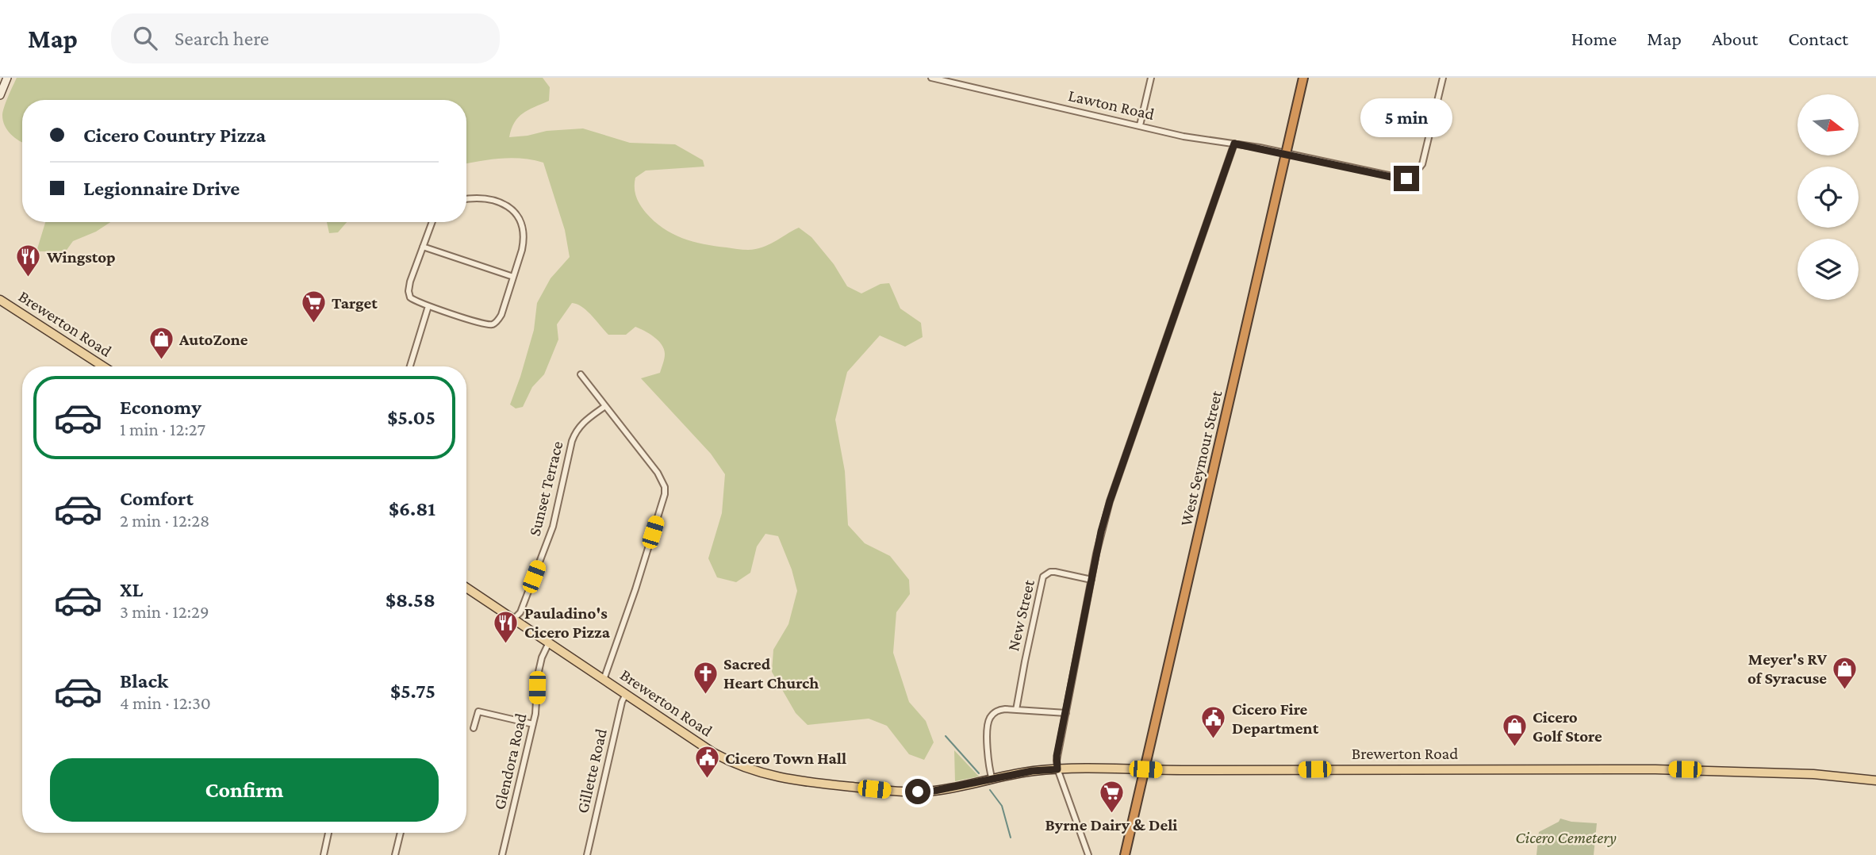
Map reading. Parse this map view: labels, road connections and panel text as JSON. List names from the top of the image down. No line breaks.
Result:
{"streets":{"highway":["West Seymour Street"],"main road":["Brewerton Road"],"street":["Lawton Road","Sunset Terrace","New Street","Glendora Road","Gillette Road"]},"crossings":[["Lawton Road","West Seymour Street"],["Brewerton Road","West Seymour Street"],["Brewerton Road","Sunset Terrace"],["Brewerton Road","Glendora Road"],["Brewerton Road","Gillette Road"]],"parks":["Cicero Cemetery"],"places":{"restaurant":["Wingstop","Pauladino's Cicero Pizza"],"supermarket":["Target","Byrne Dairy & Deli"],"shop":["AutoZone","Meyer's RV of Syracuse","Cicero Golf Store"],"church":["Sacred Heart Church"],"public building":["Cicero Fire Department","Cicero Town Hall"]},"north":"right","page":{"header":"Map","search":"Search here","nav":["Home","Map","About","Contact"],"bubble":"5 min","banner":["Cicero Country Pizza","Legionnaire Drive"],"list":[{"name":"Economy","note":"1 min · 12:27","value":"$5.05"},{"name":"Comfort","note":"2 min · 12:28","value":"$6.81"},{"name":"XL","note":"3 min · 12:29","value":"$8.58"},{"name":"Black","note":"4 min · 12:30","value":"$5.75"}],"buttons":"Confirm"}}
